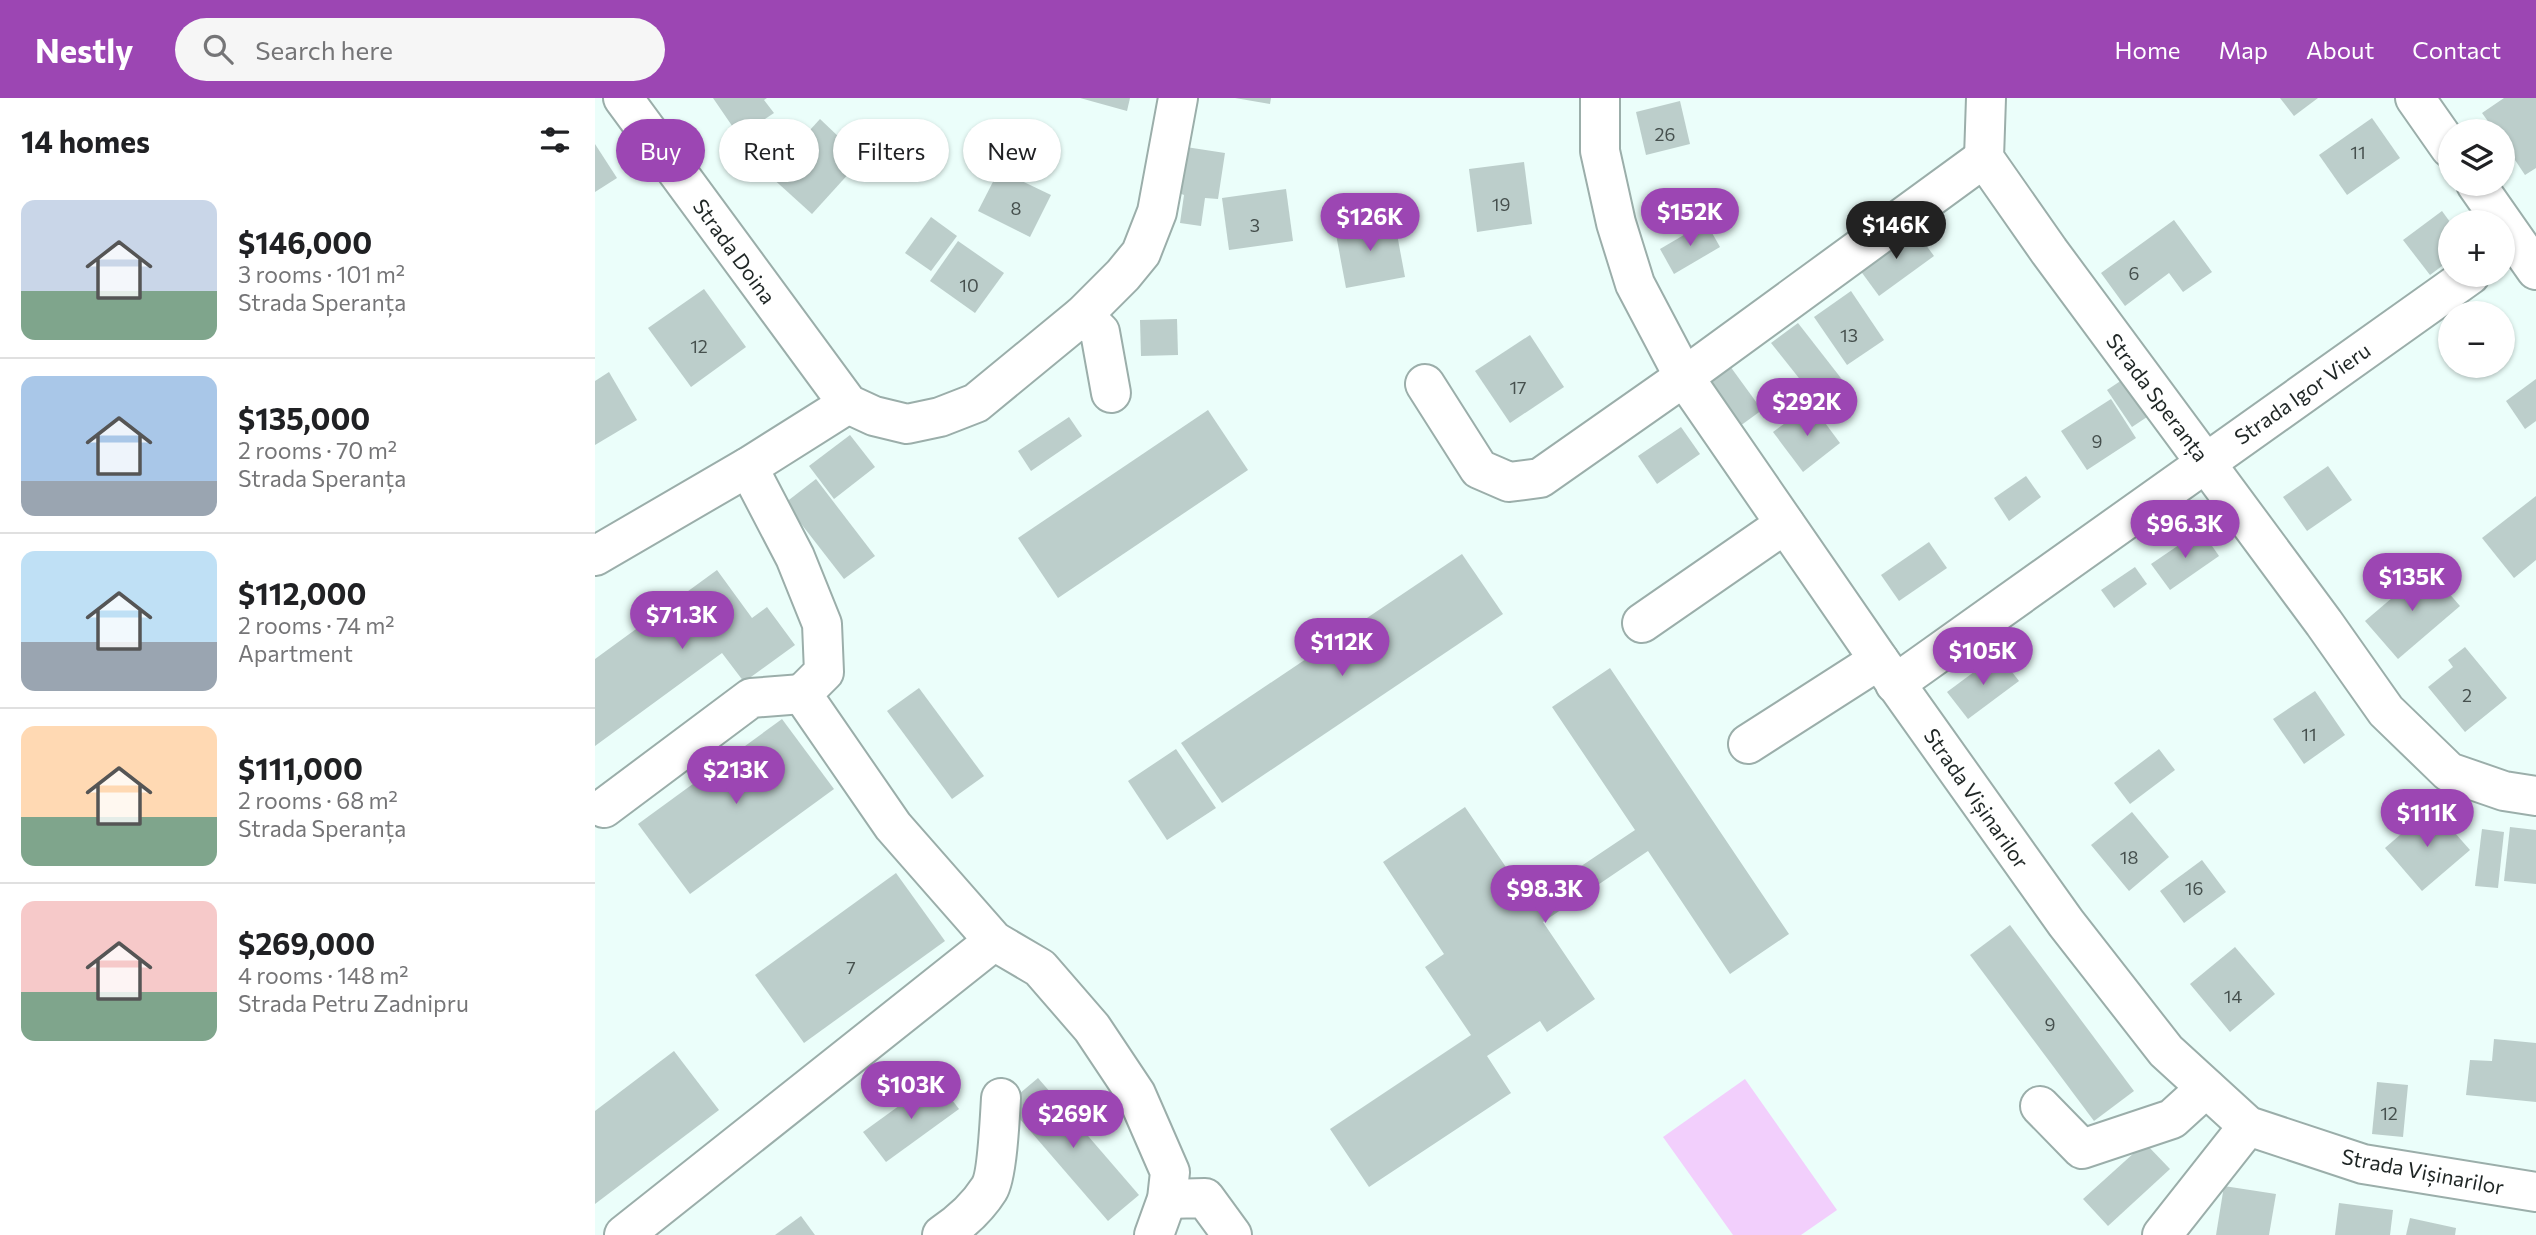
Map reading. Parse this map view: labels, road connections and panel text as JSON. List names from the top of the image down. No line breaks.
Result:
{"streets":{"street":["Strada Doina","Strada Igor Vieru","Strada Speranța","Strada Vișinarilor"]},"crossings":[["Strada Igor Vieru","Strada Speranța"],["Strada Igor Vieru","Strada Vișinarilor"]],"house_numbers":["26","11","19","8","3","6","10","13","12","17","9","2","11","18","16","7","14","9","12"],"page":{"header":"Nestly","search":"Search here","nav":["Home","Map","About","Contact"],"heading":"14 homes","map_buttons":["+","−"],"chip":["Buy","Rent","Filters","New"],"list":[{"name":"$146,000","note":"3 rooms · 101 m² · Strada Speranța"},{"name":"$135,000","note":"2 rooms · 70 m² · Strada Speranța"},{"name":"$112,000","note":"2 rooms · 74 m² · Apartment"},{"name":"$111,000","note":"2 rooms · 68 m² · Strada Speranța"},{"name":"$269,000","note":"4 rooms · 148 m² · Strada Petru Zadnipru"}],"price":["$152K","$126K","$146K","$292K","$96.3K","$135K","$71.3K","$112K","$105K","$213K","$111K","$98.3K","$103K","$269K"]}}
